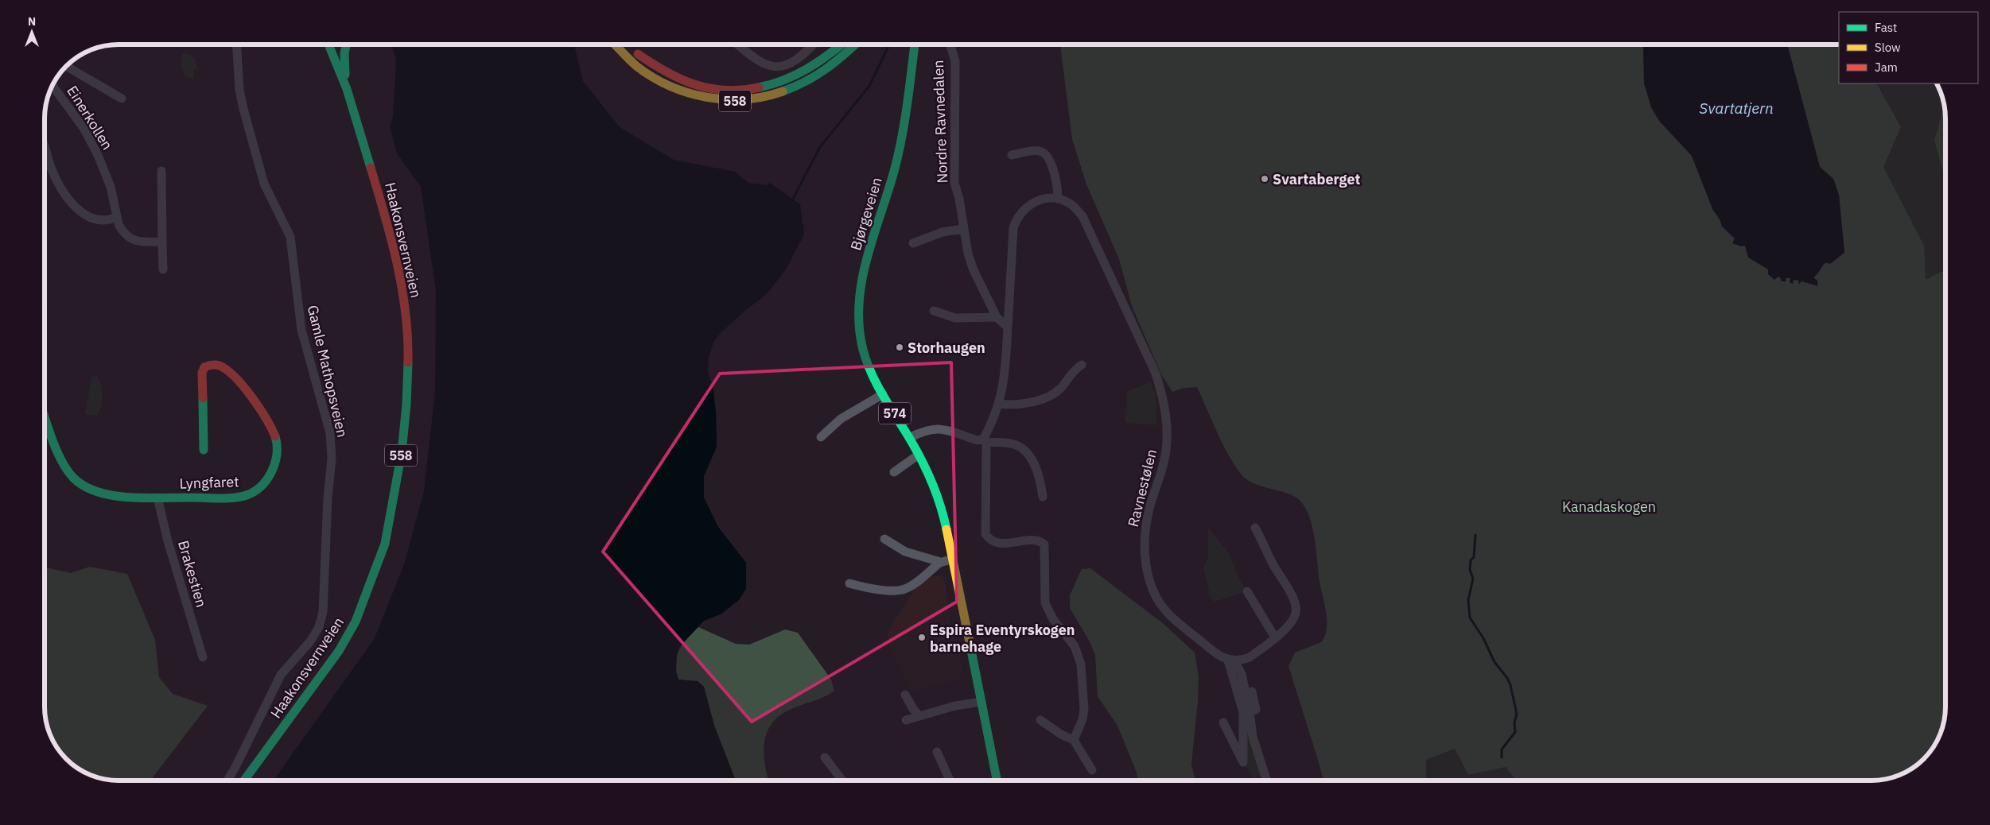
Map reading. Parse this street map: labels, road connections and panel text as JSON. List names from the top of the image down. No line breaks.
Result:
{"streets":{"main road":["558","Bjørgeveien","Haakonsvernveien","574","Lyngfaret"],"street":["Einerkollen","Nordre Ravnedalen","Gamle Mathopsveien","Ravnestølen","Brakestien"]},"crossings":[["Lyngfaret","Brakestien"]],"water":["Svartatjern"],"parks":["Kanadaskogen"],"places":["Svartaberget","Storhaugen","Espira Eventyrskogen barnehage"],"legend":["Fast","Slow","Jam"],"north":"top"}
